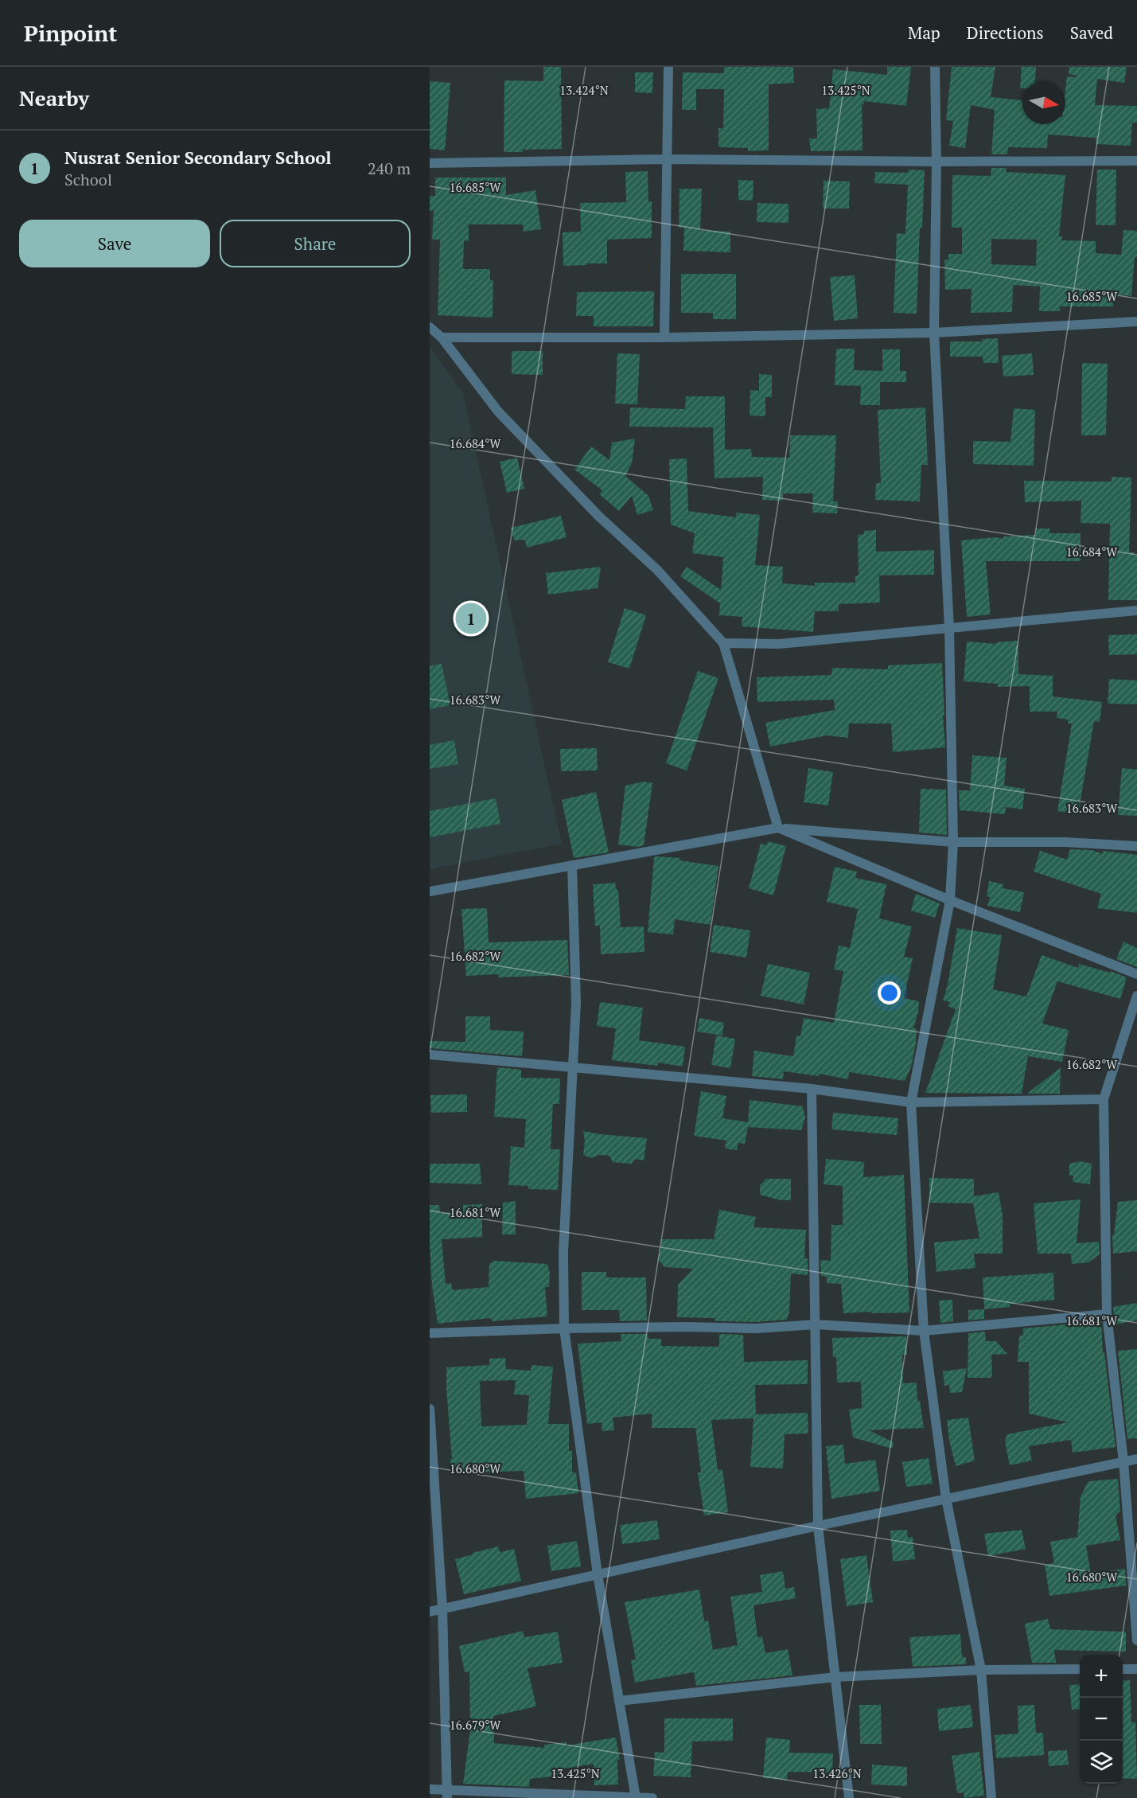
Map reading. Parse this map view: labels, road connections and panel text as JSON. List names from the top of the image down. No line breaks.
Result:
{"north":"right","page":{"header":"Pinpoint","nav":["Map","Directions","Saved"],"heading":"Nearby","list":[{"mark":"1","name":"Nusrat Senior Secondary School","note":"School","value":"240 m"}],"buttons":["Save","Share"],"pins":"1","map_buttons":["+","−"]},"coordinates":["13.424°N","13.425°N","16.685°W","16.684°W","16.683°W","16.682°W","16.681°W","16.680°W","16.679°W","13.426°N"]}
